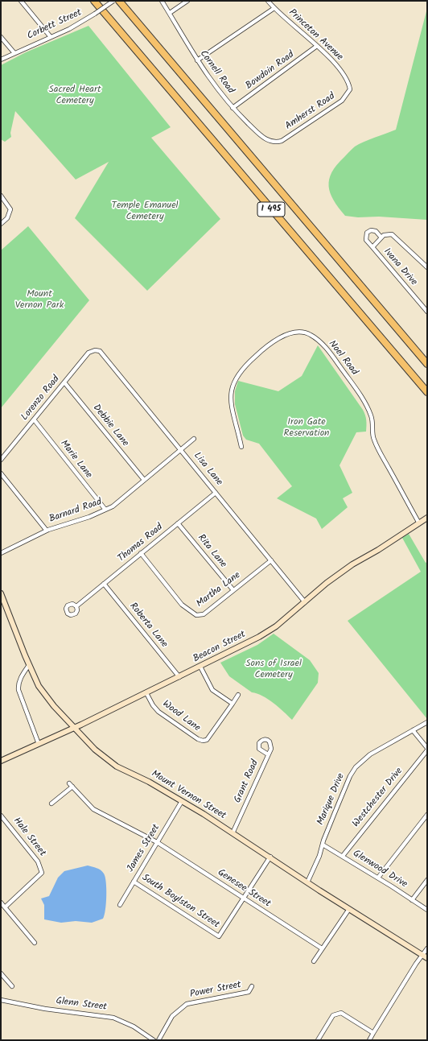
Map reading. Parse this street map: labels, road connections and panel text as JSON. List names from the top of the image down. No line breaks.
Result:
{"streets":{"highway":["I 495"],"main road":["Beacon Street","Mount Vernon Street"],"street":["Corbett Street","Princeton Avenue","Bowdoin Road","Cornell Road","Amherst Road","Ivana Drive","Noel Road","Lorenzo Road","Debbie Lane","Marie Lane","Lisa Lane","Barnard Road","Thomas Road","Rita Lane","Martha Lane","Roberta Lane","Wood Lane","Grant Road","Westchester Drive","Marique Drive","Hale Street","James Street","Glenwood Drive","Genesee Street","South Boylston Street","Power Street","Glenn Street"]},"crossings":[["Princeton Avenue","Bowdoin Road"],["Princeton Avenue","Amherst Road"],["Bowdoin Road","Cornell Road"],["Cornell Road","Amherst Road"],["Noel Road","Beacon Street"],["Lorenzo Road","Debbie Lane"],["Lorenzo Road","Marie Lane"],["Lorenzo Road","Lisa Lane"],["Debbie Lane","Barnard Road"],["Marie Lane","Barnard Road"],["Lisa Lane","Barnard Road"],["Lisa Lane","Thomas Road"],["Lisa Lane","Martha Lane"],["Lisa Lane","Beacon Street"],["Thomas Road","Rita Lane"],["Thomas Road","Martha Lane"],["Thomas Road","Roberta Lane"],["Rita Lane","Martha Lane"],["Roberta Lane","Beacon Street"],["Beacon Street","Wood Lane"],["Beacon Street","Mount Vernon Street"],["Grant Road","Mount Vernon Street"],["Mount Vernon Street","Marique Drive"],["Mount Vernon Street","James Street"],["Westchester Drive","Glenwood Drive"],["Marique Drive","Glenwood Drive"],["James Street","Genesee Street"],["James Street","South Boylston Street"],["Genesee Street","South Boylston Street"]],"parks":["Sacred Heart Cemetery","Temple Emanuel Cemetery","Mount Vernon Park","Iron Gate Reservation","Sons of Israel Cemetery"]}
